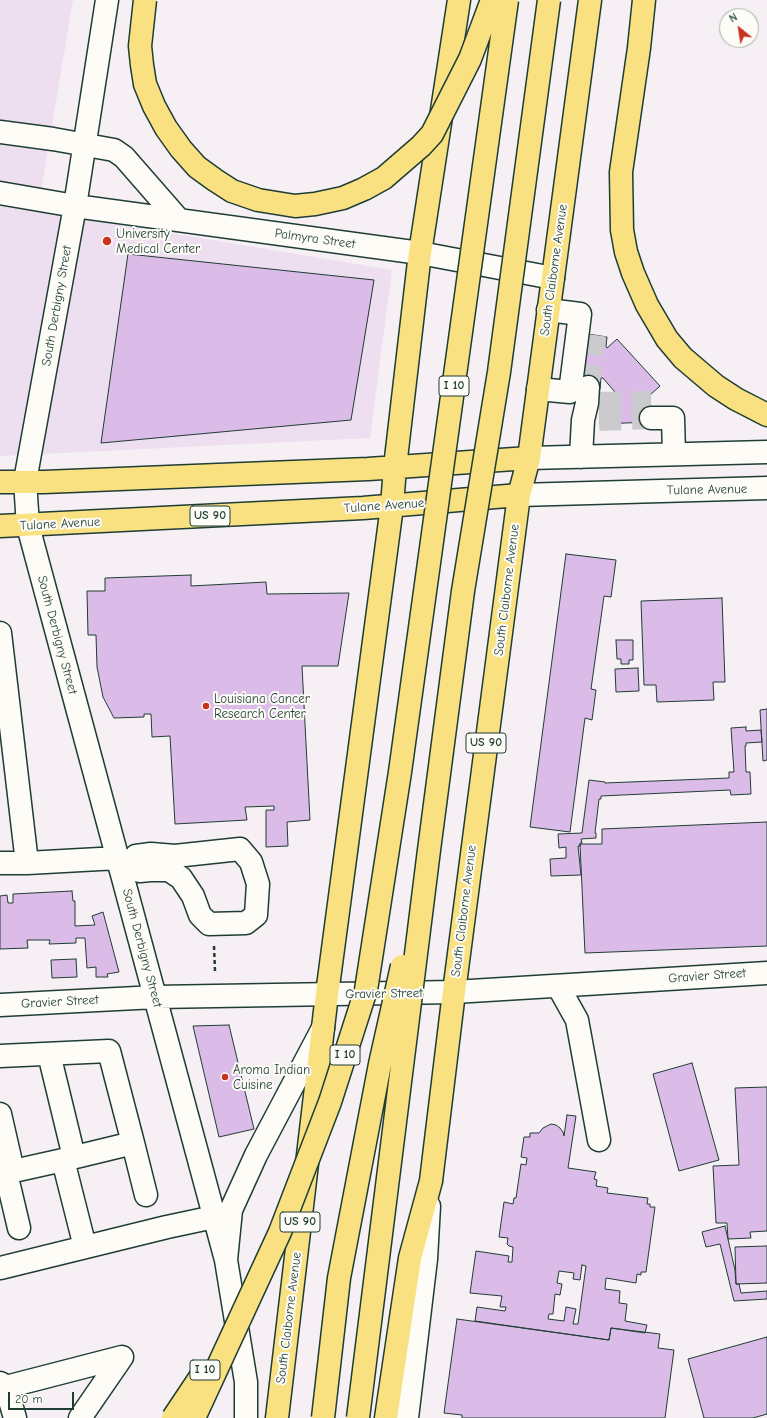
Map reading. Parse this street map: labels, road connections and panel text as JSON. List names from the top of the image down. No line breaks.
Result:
{"streets":{"main road":["South Claiborne Avenue","I 10","Tulane Avenue","US 90"],"street":["Palmyra Street","South Derbigny Street","Gravier Street"]},"crossings":[["Palmyra Street","South Claiborne Avenue"],["Palmyra Street","South Derbigny Street"],["South Claiborne Avenue","South Derbigny Street"],["South Claiborne Avenue","Tulane Avenue"],["South Claiborne Avenue","Gravier Street"],["South Derbigny Street","Tulane Avenue"],["South Derbigny Street","Gravier Street"]],"places":["University Medical Center","Louisiana Cancer Research Center","Aroma Indian Cuisine"],"scale_bar":"20 m","north":"top left"}
